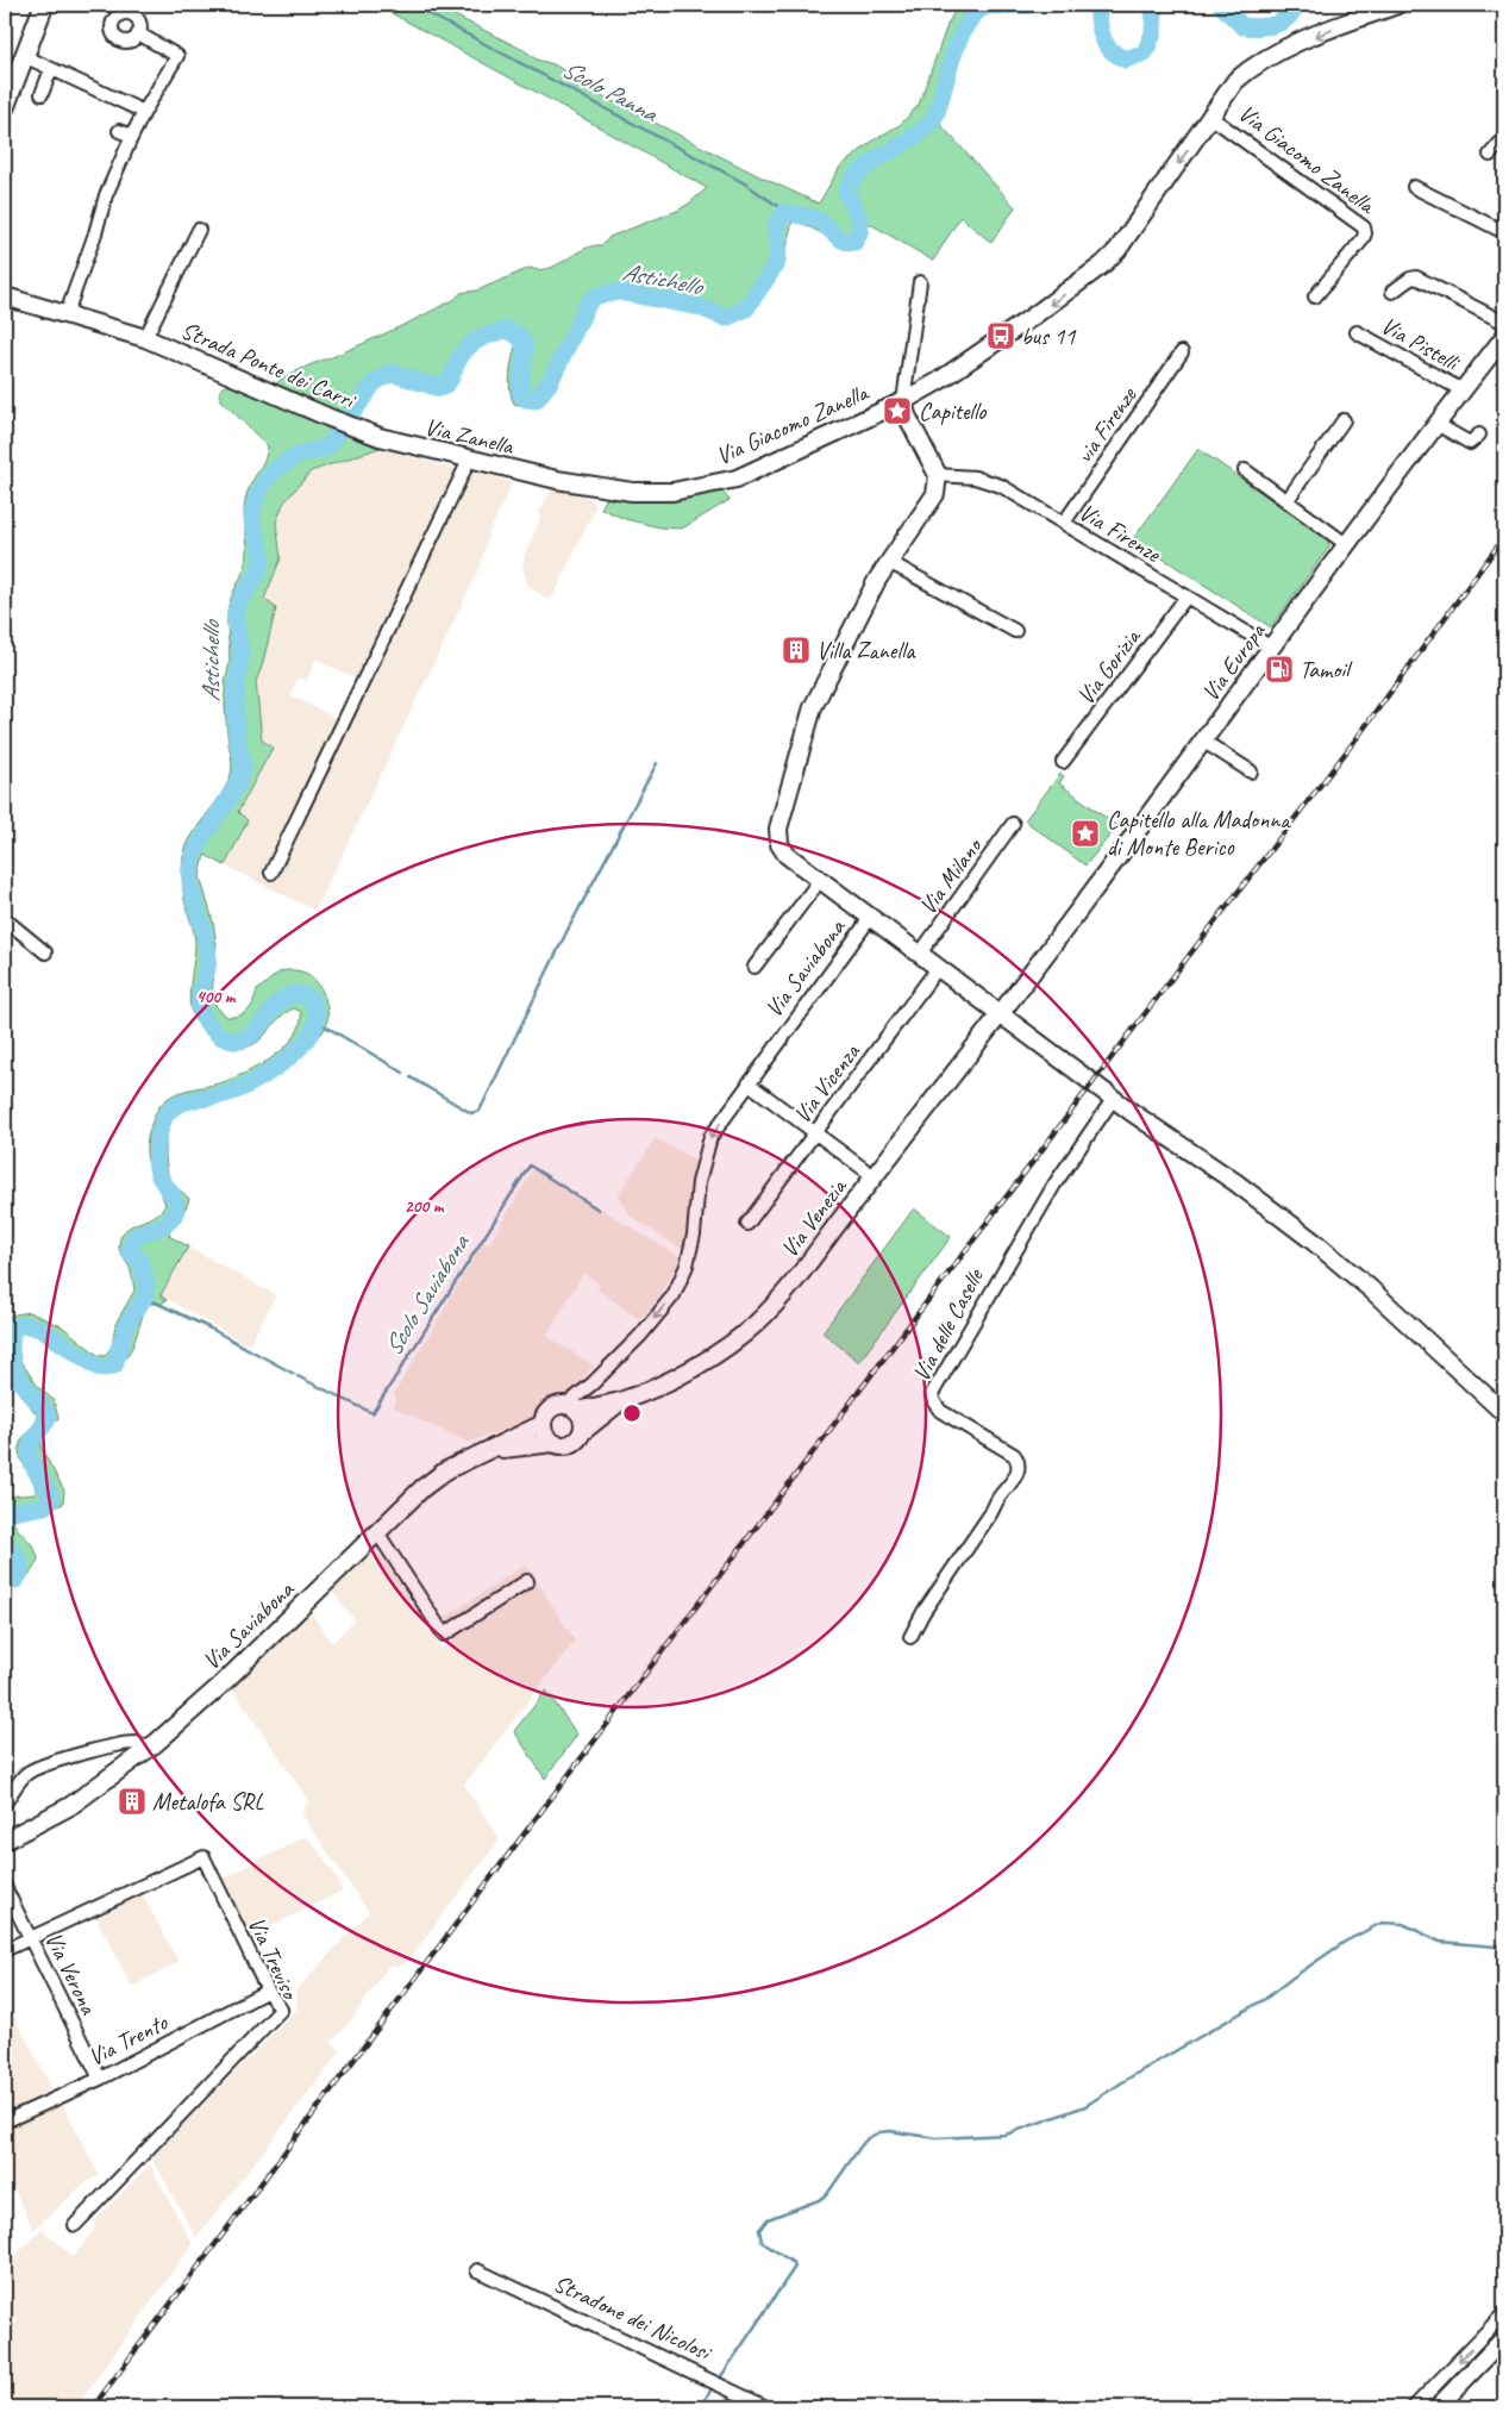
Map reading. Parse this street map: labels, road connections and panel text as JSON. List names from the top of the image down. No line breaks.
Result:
{"streets":{"street":["Via Giacomo Zanella","Via Pistelli","Strada Ponte dei Carri","via Firenze","Via Zanella","Via Firenze","Via Europa","Via Gorizia","Via Milano","Via Saviabona","Via Vicenza","Via Venezia","Via delle Caselle","Via Treviso","Via Verona","Via Trento","Stradone dei Nicolosi"]},"crossings":[["Via Giacomo Zanella","Via Zanella"],["Via Pistelli","Via Europa"],["Strada Ponte dei Carri","Via Zanella"],["via Firenze","Via Firenze"],["Via Firenze","Via Europa"],["Via Firenze","Via Gorizia"],["Via Firenze","Via Saviabona"],["Via Europa","Via Venezia"],["Via Saviabona","Via Venezia"],["Via Treviso","Via Verona"],["Via Treviso","Via Trento"],["Via Verona","Via Trento"]],"one_way":["Via Giacomo Zanella"],"water":["Scolo Panna","Astichello","Scolo Saviabona"],"places":{"bus stop":["bus 11"],"place":["Capitello","Capitello alla Madonna di Monte Berico"],"building":["Villa Zanella","Metalofa SRL"],"fuel station":["Tamoil"]},"rings":["400 m","200 m"]}
